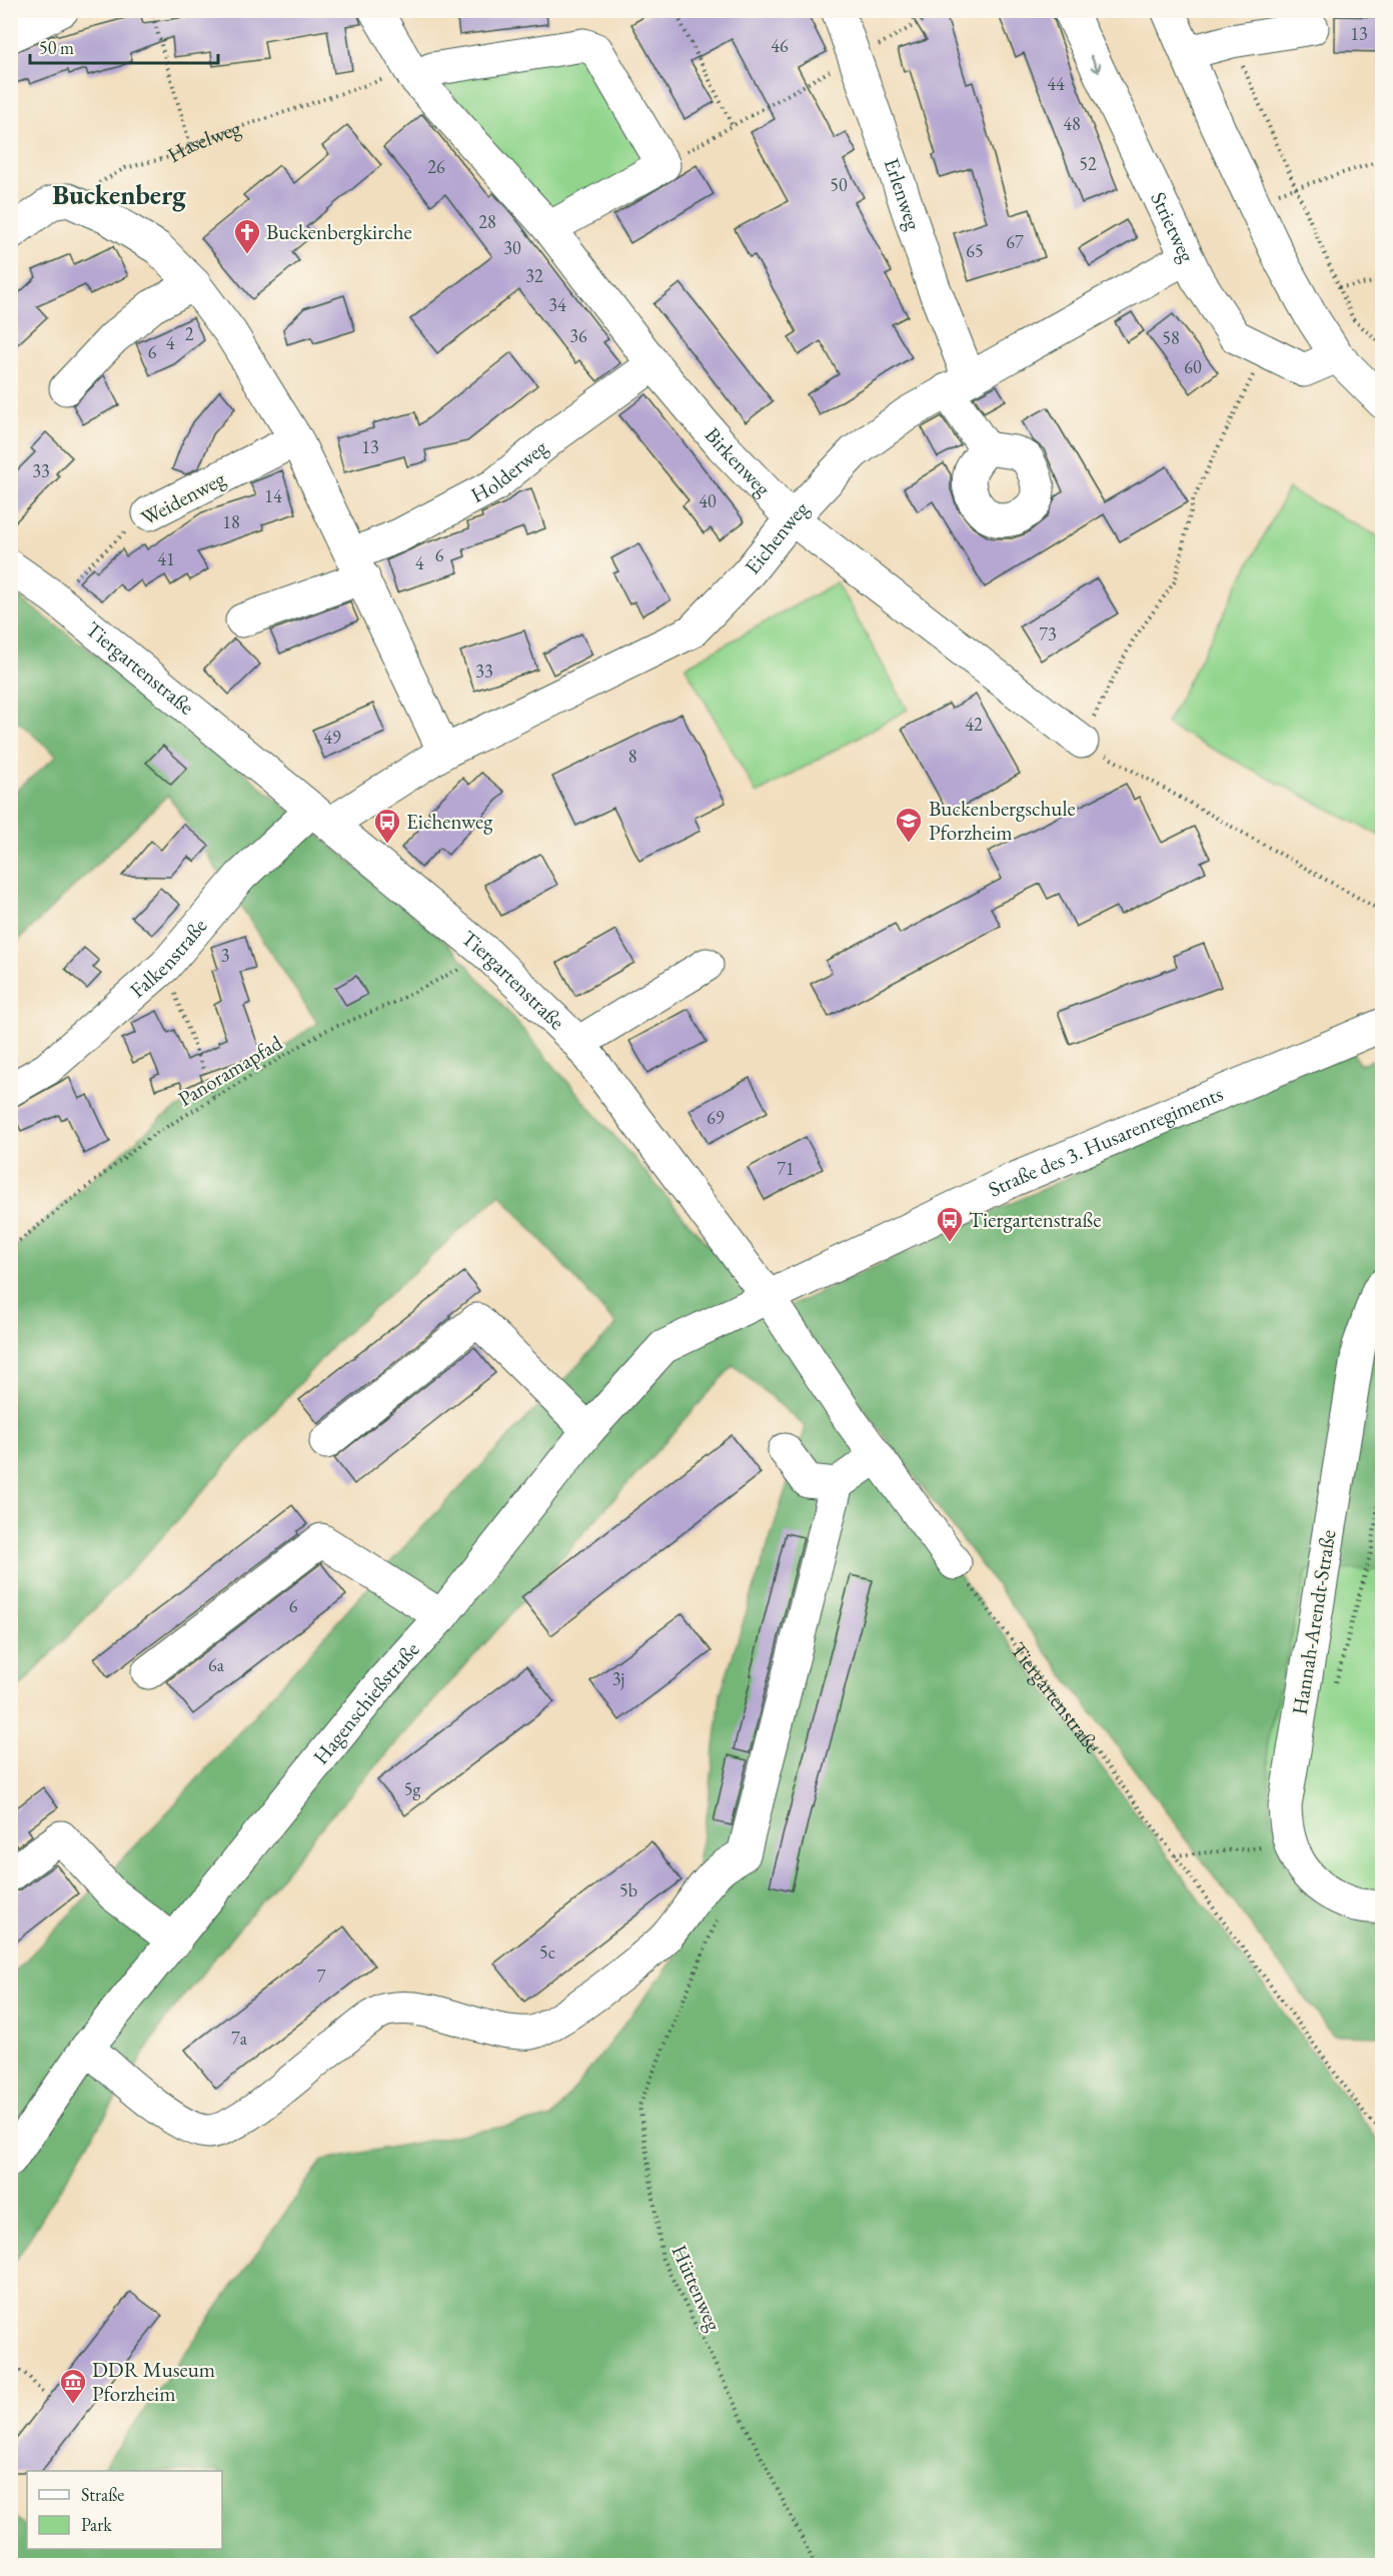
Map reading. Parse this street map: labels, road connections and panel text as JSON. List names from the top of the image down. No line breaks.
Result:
{"streets":{"street":["Erlenweg","Strietweg","Birkenweg","Holderweg","Weidenweg","Eichenweg","Tiergartenstraße","Falkenstraße","Straße des 3. Husarenregiments","Hannah-Arendt-Straße","Hagenschießstraße"],"path":["Haselweg","Panoramapfad","Hüttenweg"]},"crossings":[["Haselweg","Birkenweg"],["Erlenweg","Eichenweg"],["Strietweg","Eichenweg"],["Birkenweg","Holderweg"],["Birkenweg","Eichenweg"],["Weidenweg","Tiergartenstraße"],["Eichenweg","Tiergartenstraße"],["Eichenweg","Falkenstraße"],["Tiergartenstraße","Falkenstraße"],["Tiergartenstraße","Panoramapfad"],["Tiergartenstraße","Straße des 3. Husarenregiments"],["Tiergartenstraße","Hagenschießstraße"],["Straße des 3. Husarenregiments","Hagenschießstraße"]],"districts":["Buckenberg"],"places":{"church":["Buckenbergkirche"],"school or university":["Buckenbergschule Pforzheim"],"bus stop":["Eichenweg","Tiergartenstraße"],"museum":["DDR Museum Pforzheim"]},"house_numbers":["13","46","44","48","52","26","50","28","67","30","65","32","34","2","36","58","4","6","60","13","33","14","40","18","6","41","4","73","33","42","49","8","3","69","71","6","6a","3j","5g","5b","5c","7","7a"],"legend":["Straße","Park"],"scale_bar":"50 m"}
